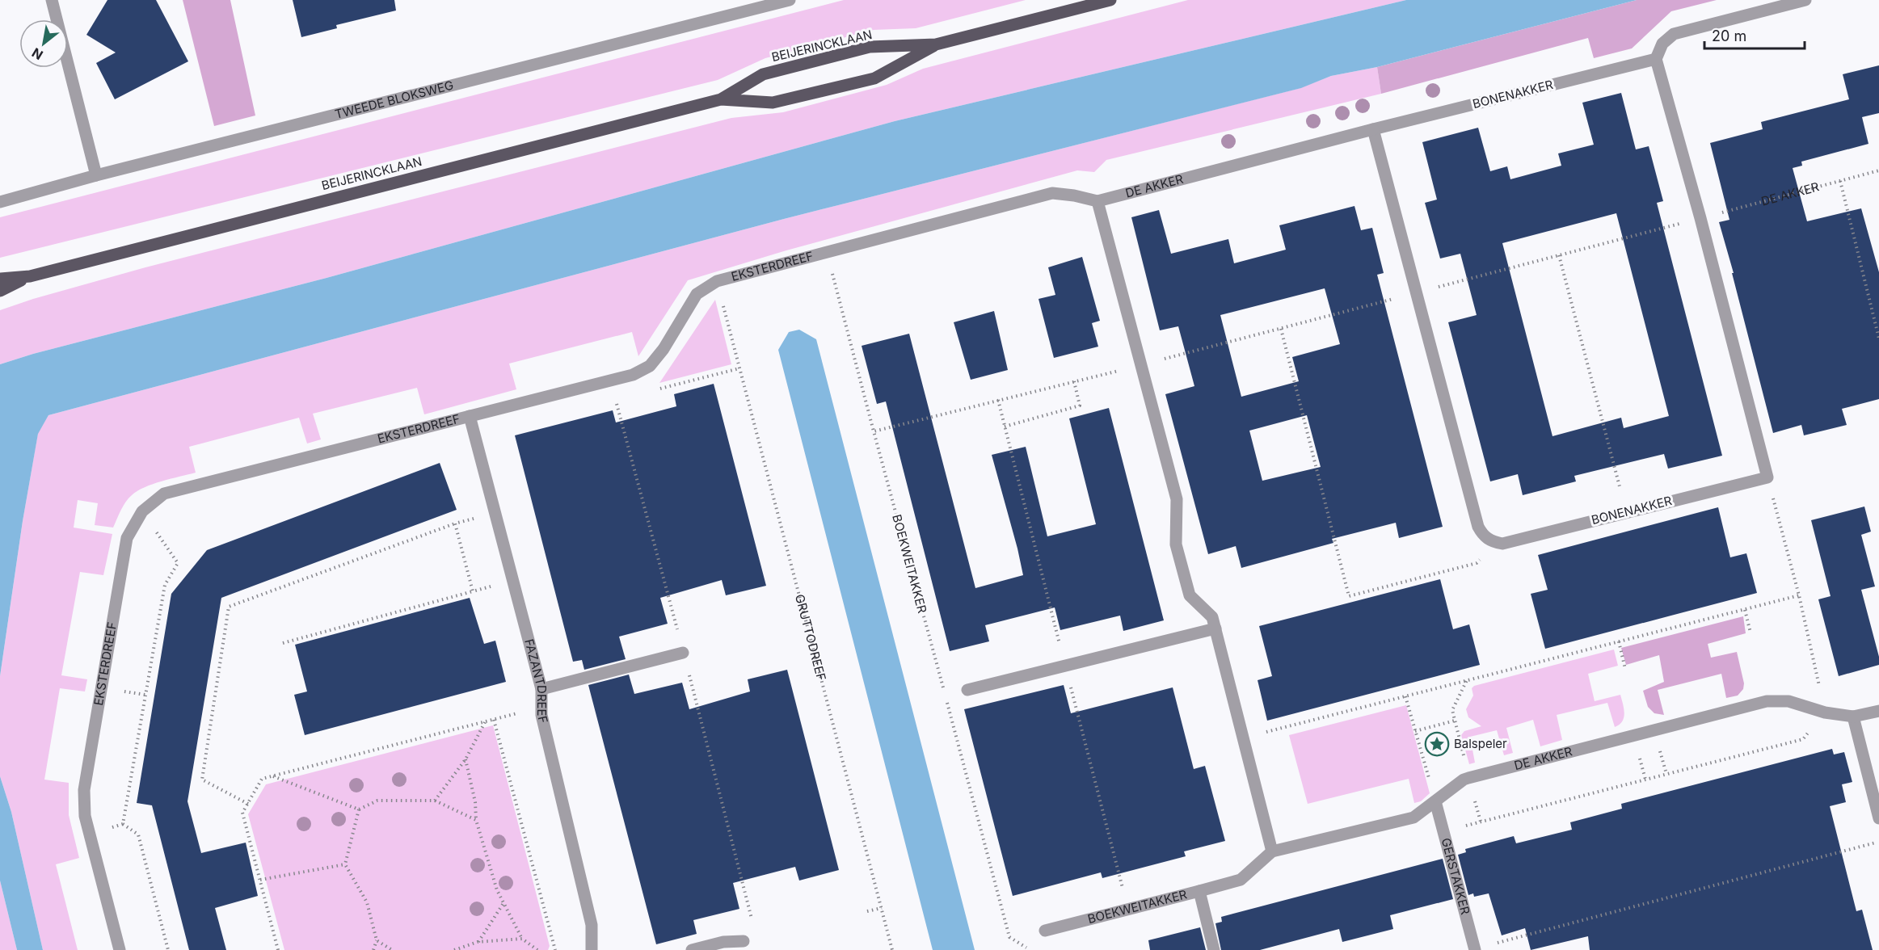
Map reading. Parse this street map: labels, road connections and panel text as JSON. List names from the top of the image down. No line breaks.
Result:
{"streets":{"main road":["BEIJERINCKLAAN"],"street":["BONENAKKER","TWEEDE BLOKSWEG","DE AKKER","EKSTERDREEF","BOEKWEITAKKER","FAZANTDREEF","GERSTAKKER"],"path":["GRUTTODREEF"]},"crossings":[["BONENAKKER","DE AKKER"],["DE AKKER","EKSTERDREEF"],["DE AKKER","BOEKWEITAKKER"],["DE AKKER","GERSTAKKER"],["EKSTERDREEF","BOEKWEITAKKER"],["EKSTERDREEF","GRUTTODREEF"],["EKSTERDREEF","FAZANTDREEF"]],"places":{"place":["Balspeler"]},"scale_bar":"20 m","north":"bottom left"}
